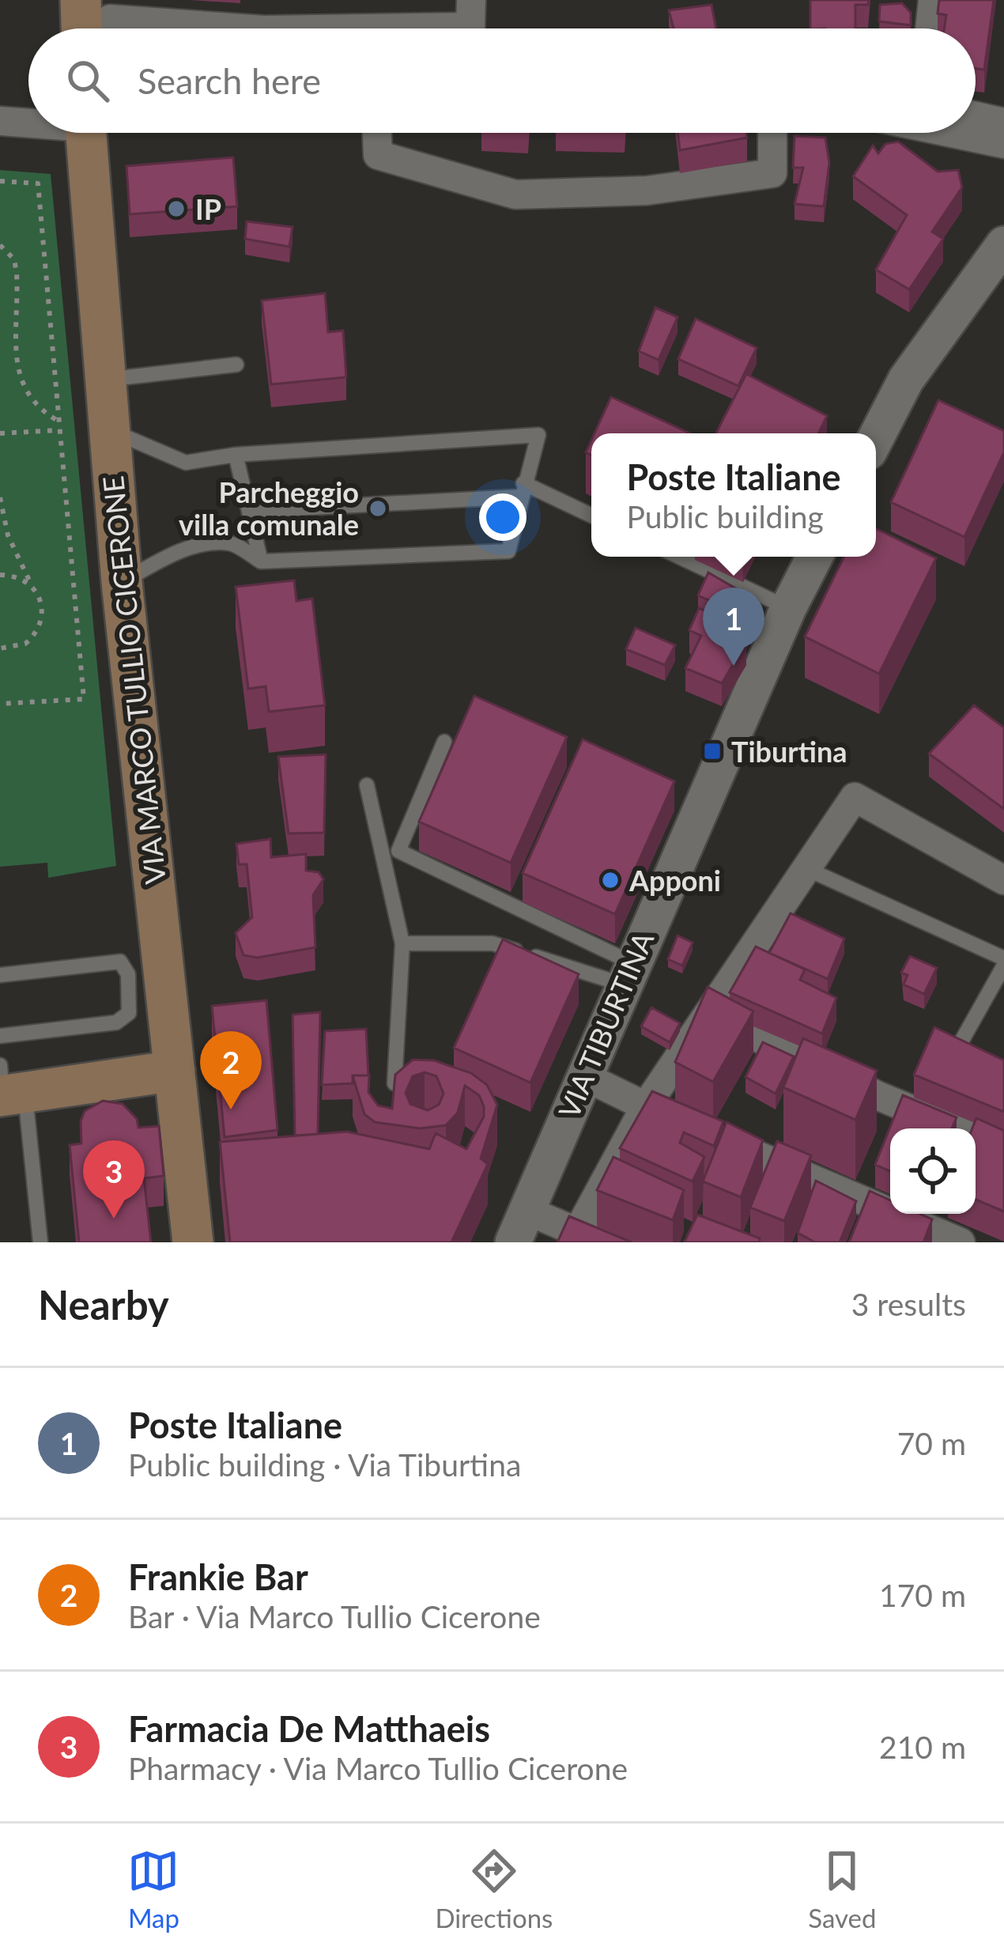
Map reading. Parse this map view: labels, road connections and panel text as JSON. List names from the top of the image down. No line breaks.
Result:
{"streets":{"main road":["VIA MARCO TULLIO CICERONE"],"street":["VIA TIBURTINA"]},"places":{"other":["IP","Parcheggio villa comunale","Apponi"],"transit":["Tiburtina"]},"page":{"search":"Search here","popup":["Poste Italiane","Public building"],"pins":["1","2","3"],"heading":["Nearby","3 results"],"list":[{"mark":"1","name":"Poste Italiane","note":"Public building · Via Tiburtina","value":"70 m"},{"mark":"2","name":"Frankie Bar","note":"Bar · Via Marco Tullio Cicerone","value":"170 m"},{"mark":"3","name":"Farmacia De Matthaeis","note":"Pharmacy · Via Marco Tullio Cicerone","value":"210 m"}],"nav":["Map","Directions","Saved"]}}
